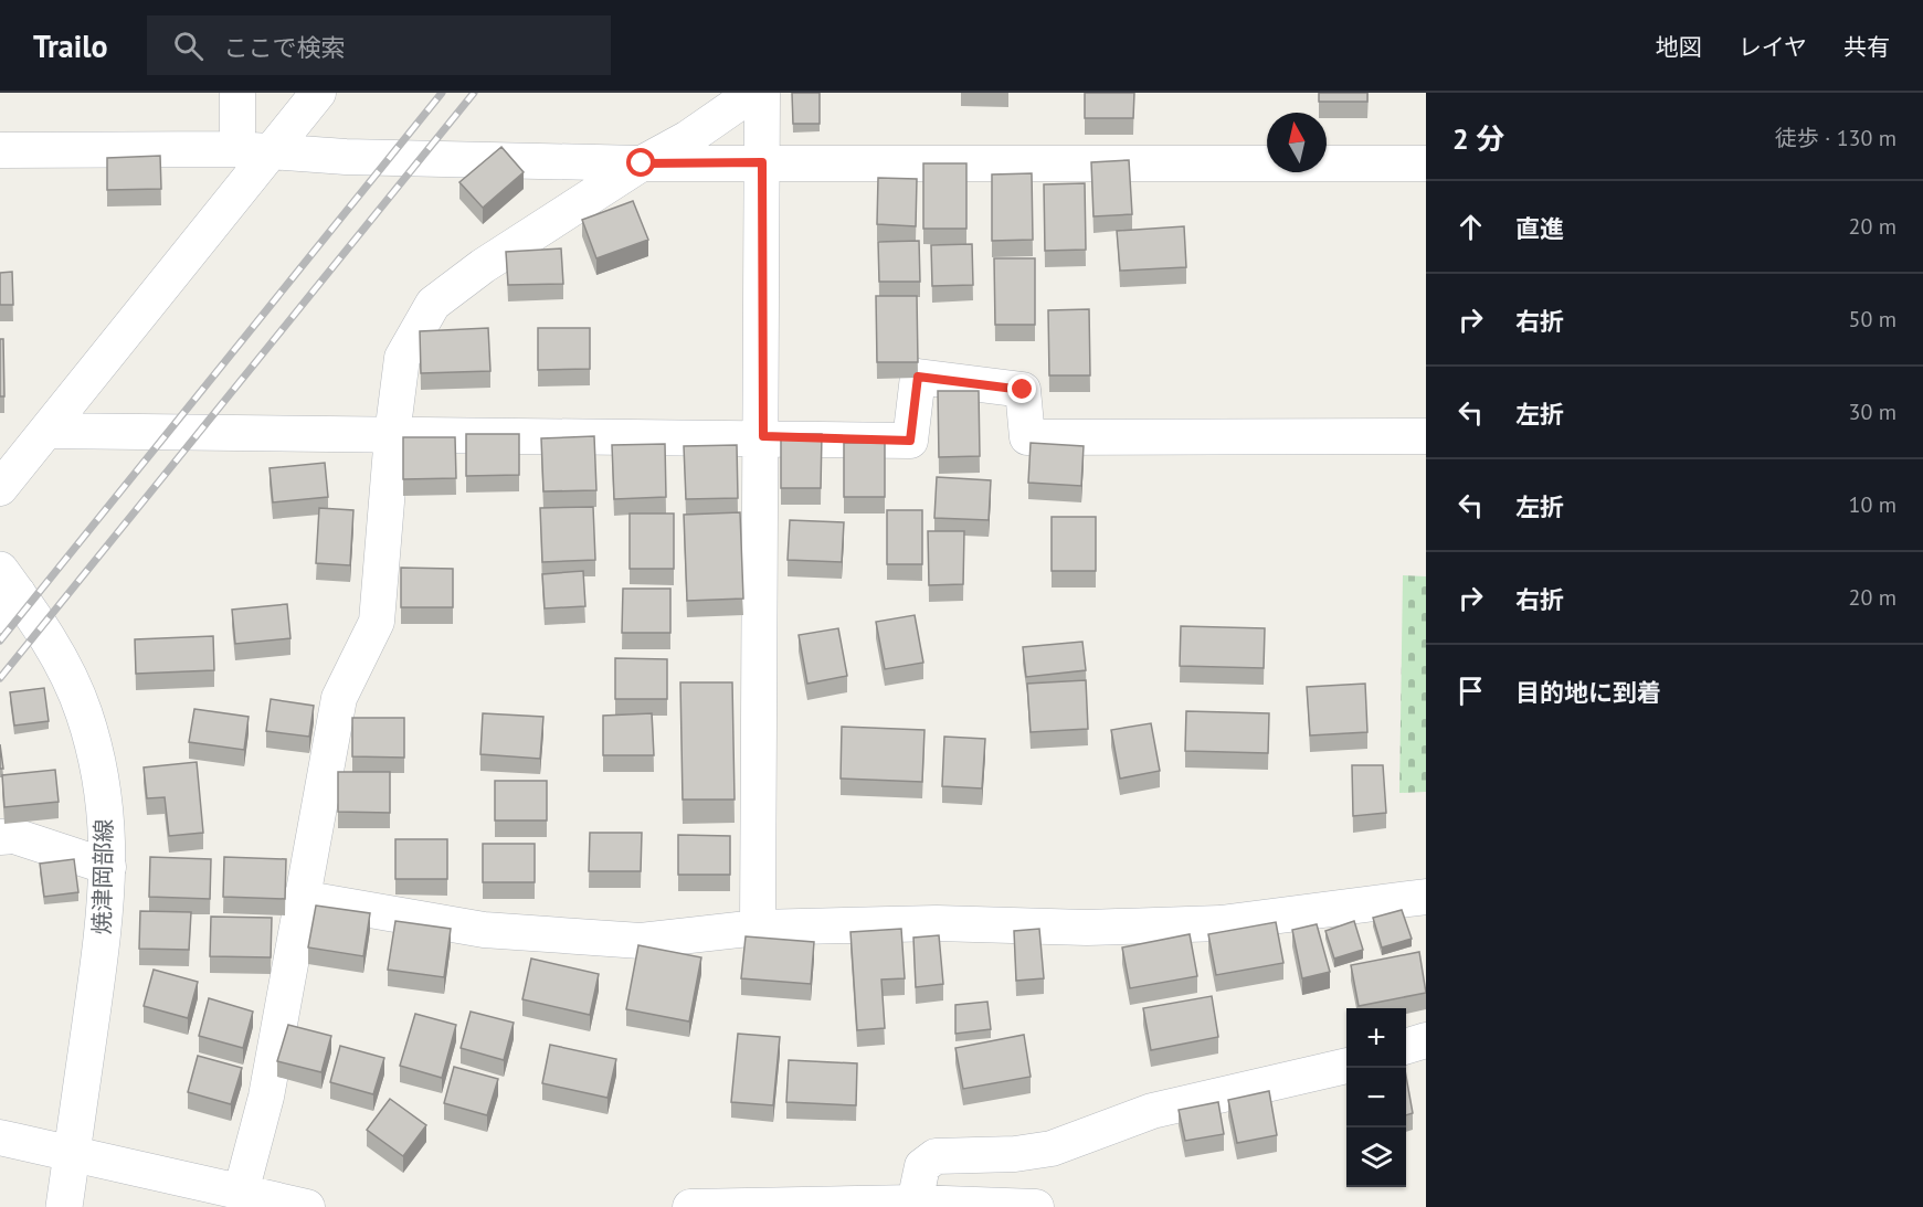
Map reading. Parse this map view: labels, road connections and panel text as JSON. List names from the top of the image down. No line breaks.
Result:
{"streets":{"main road":["焼津岡部線"]},"north":"top","page":{"header":"Trailo","search":"ここで検索","nav":["地図","レイヤ","共有"],"heading":["2 分","徒歩 · 130 m"],"list":[["直進","20 m"],["右折","50 m"],["左折","30 m"],["左折","10 m"],["右折","20 m"],"目的地に到着"],"map_buttons":["+","−"]}}
